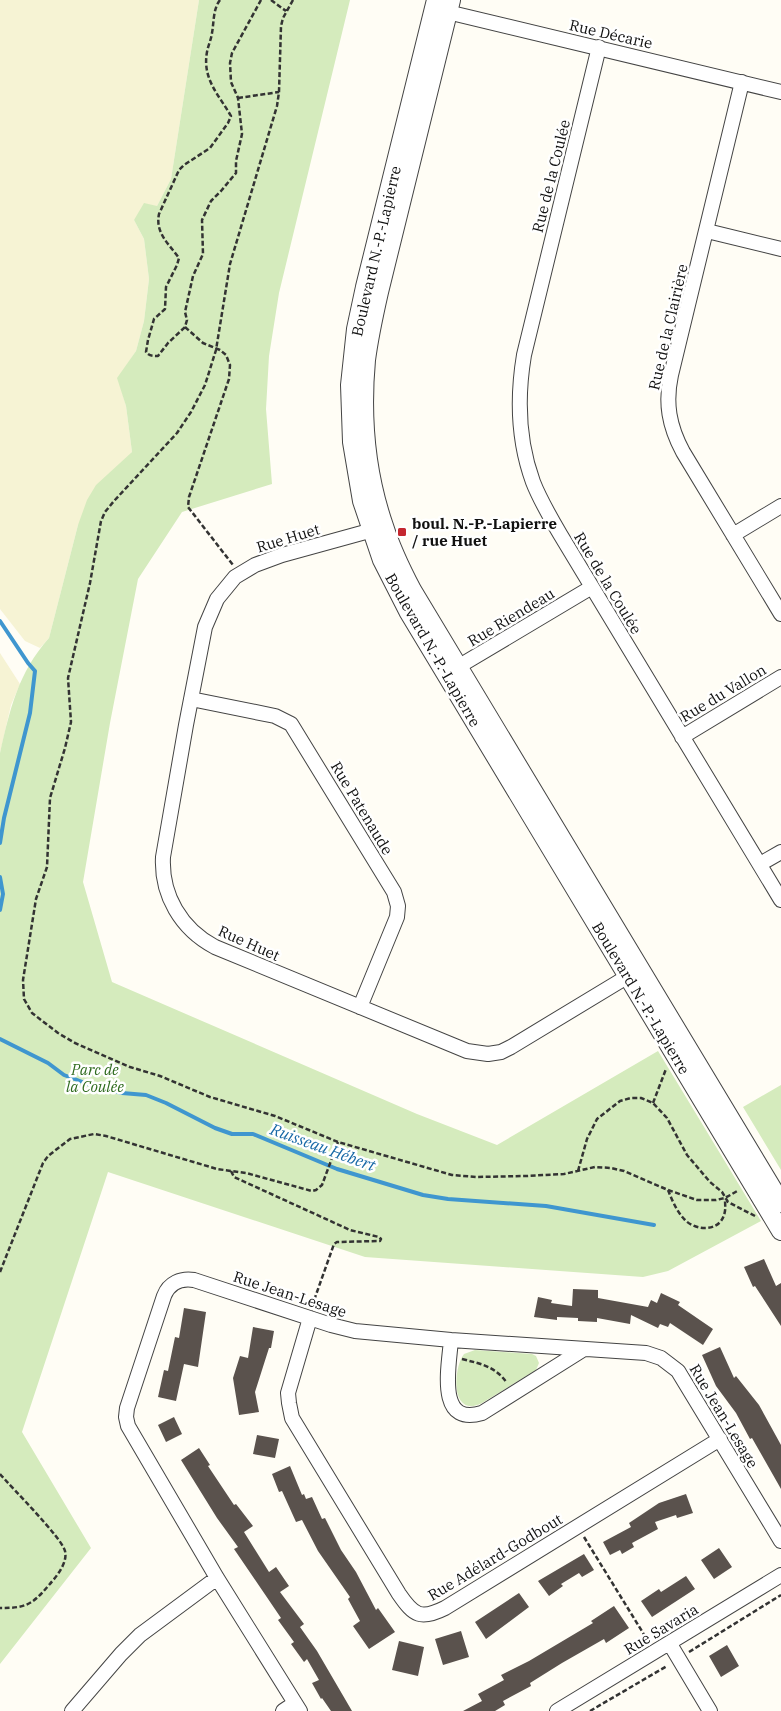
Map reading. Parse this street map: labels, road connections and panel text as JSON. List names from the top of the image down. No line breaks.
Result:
{"streets":{"street":["Rue Décarie","Rue de la Coulée","Boulevard N.-P.-Lapierre","Rue de la Clairière","Rue Huet","Rue Riendeau","Rue du Vallon","Rue Patenaude","Rue Jean-Lesage","Rue Adélard-Godbout","Rue Savaria"]},"crossings":[["Rue Décarie","Rue de la Coulée"],["Rue Décarie","Boulevard N.-P.-Lapierre"],["Rue Décarie","Rue de la Clairière"],["Rue de la Coulée","Rue Riendeau"],["Rue de la Coulée","Rue du Vallon"],["Boulevard N.-P.-Lapierre","Rue Huet"],["Boulevard N.-P.-Lapierre","Rue Riendeau"],["Rue Huet","Rue Patenaude"],["Rue Jean-Lesage","Rue Adélard-Godbout"]],"water":["Ruisseau Hébert"],"parks":["Parc de la Coulée"],"places":{"transit":["boul. N.-P.-Lapierre / rue Huet"]}}
